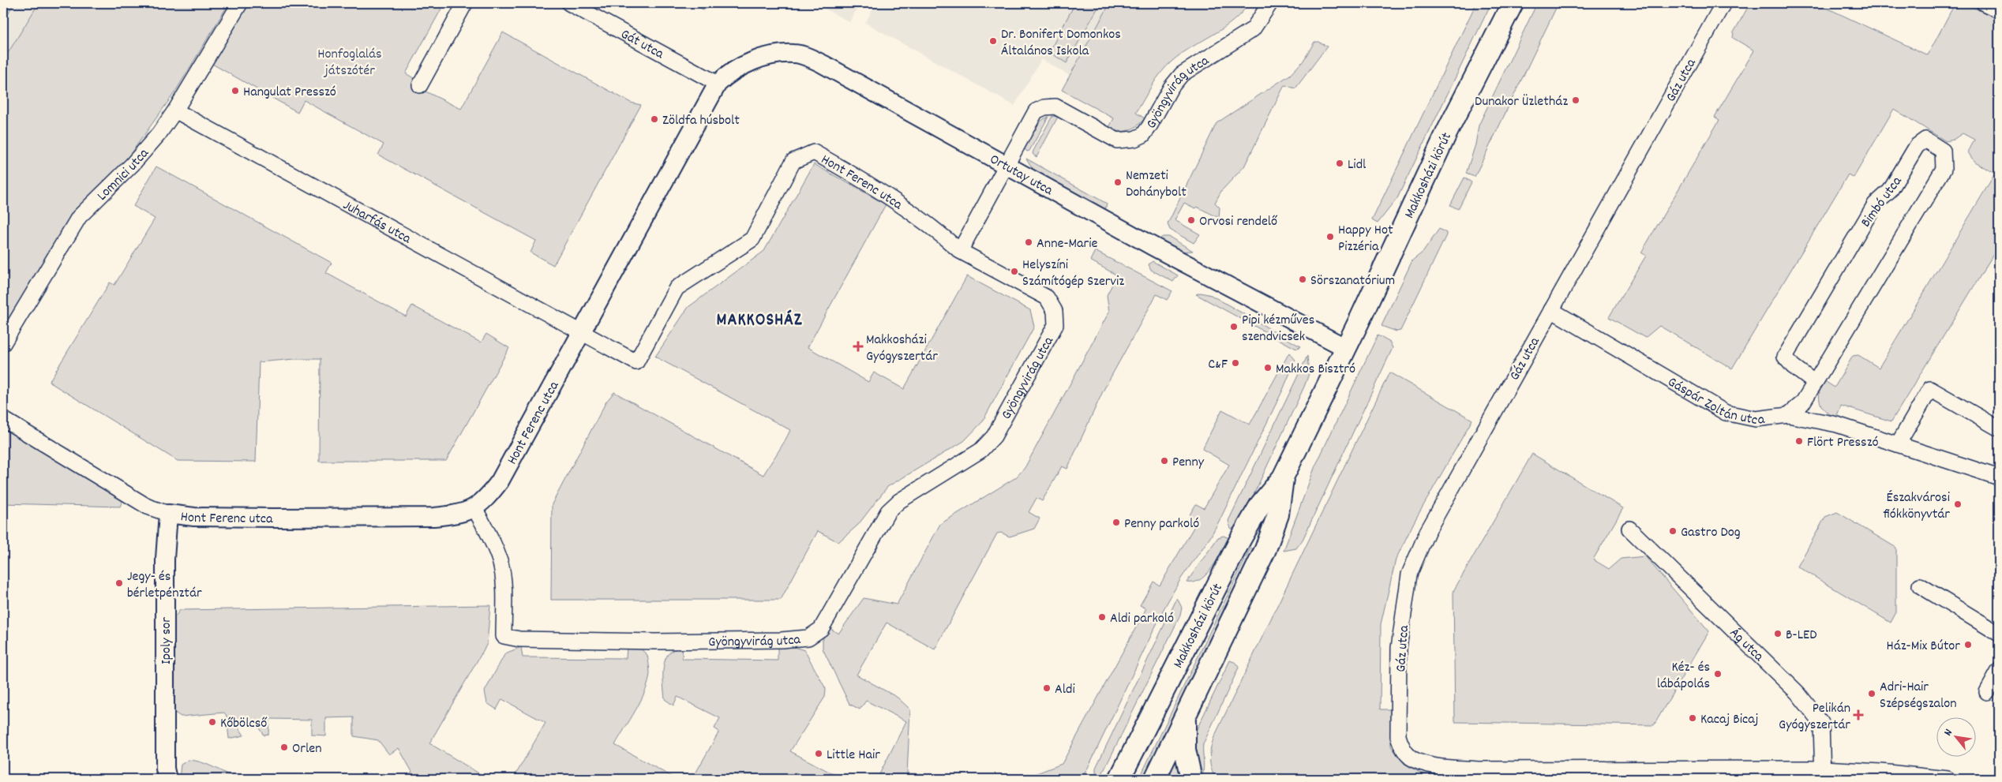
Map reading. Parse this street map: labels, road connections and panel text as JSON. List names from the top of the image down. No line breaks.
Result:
{"streets":{"main road":["Makkosházi körút"],"street":["Gát utca","Gáz utca","Gyöngyvirág utca","Lomnici utca","Ortutay utca","Hont Ferenc utca","Bimbó utca","Juharfás utca","Gáspár Zoltán utca","Ipoly sor","Ág utca"]},"crossings":[["Gát utca","Ortutay utca"],["Gáz utca","Gáspár Zoltán utca"],["Gáz utca","Ág utca"],["Gyöngyvirág utca","Ortutay utca"],["Gyöngyvirág utca","Hont Ferenc utca"],["Lomnici utca","Juharfás utca"],["Ortutay utca","Makkosházi körút"],["Ortutay utca","Hont Ferenc utca"],["Hont Ferenc utca","Juharfás utca"],["Hont Ferenc utca","Ipoly sor"],["Bimbó utca","Gáspár Zoltán utca"]],"districts":["MAKKOSHÁZ"],"parks":["Honfoglalás játszótér"],"places":{"other":["Dr. Bonifert Domonkos Általános Iskola","Hangulat Presszó","Dunakor Üzletház","Zöldfa húsbolt","Lidl","Nemzeti Dohánybolt","Orvosi rendelő","Happy Hot Pizzéria","Anne-Marie","Helyszíni Számítógép Szerviz","Sörszanatórium","Pipi kézműves szendvicsek","C&F","Makkos Bisztró","Flört Presszó","Penny","Északvárosi fiókkönyvtár","Penny parkoló","Gastro Dog","Jegy- és bérletpénztár","Aldi parkoló","B-LED","Ház-Mix Bútor","Kéz- és lábápolás","Aldi","Adri-Hair Szépségszalon","Kacaj Bicaj","Kőbölcső","Orlen","Little Hair"],"health":["Makkosházi Gyógyszertár","Pelikán Gyógyszertár"]},"north":"top left"}
